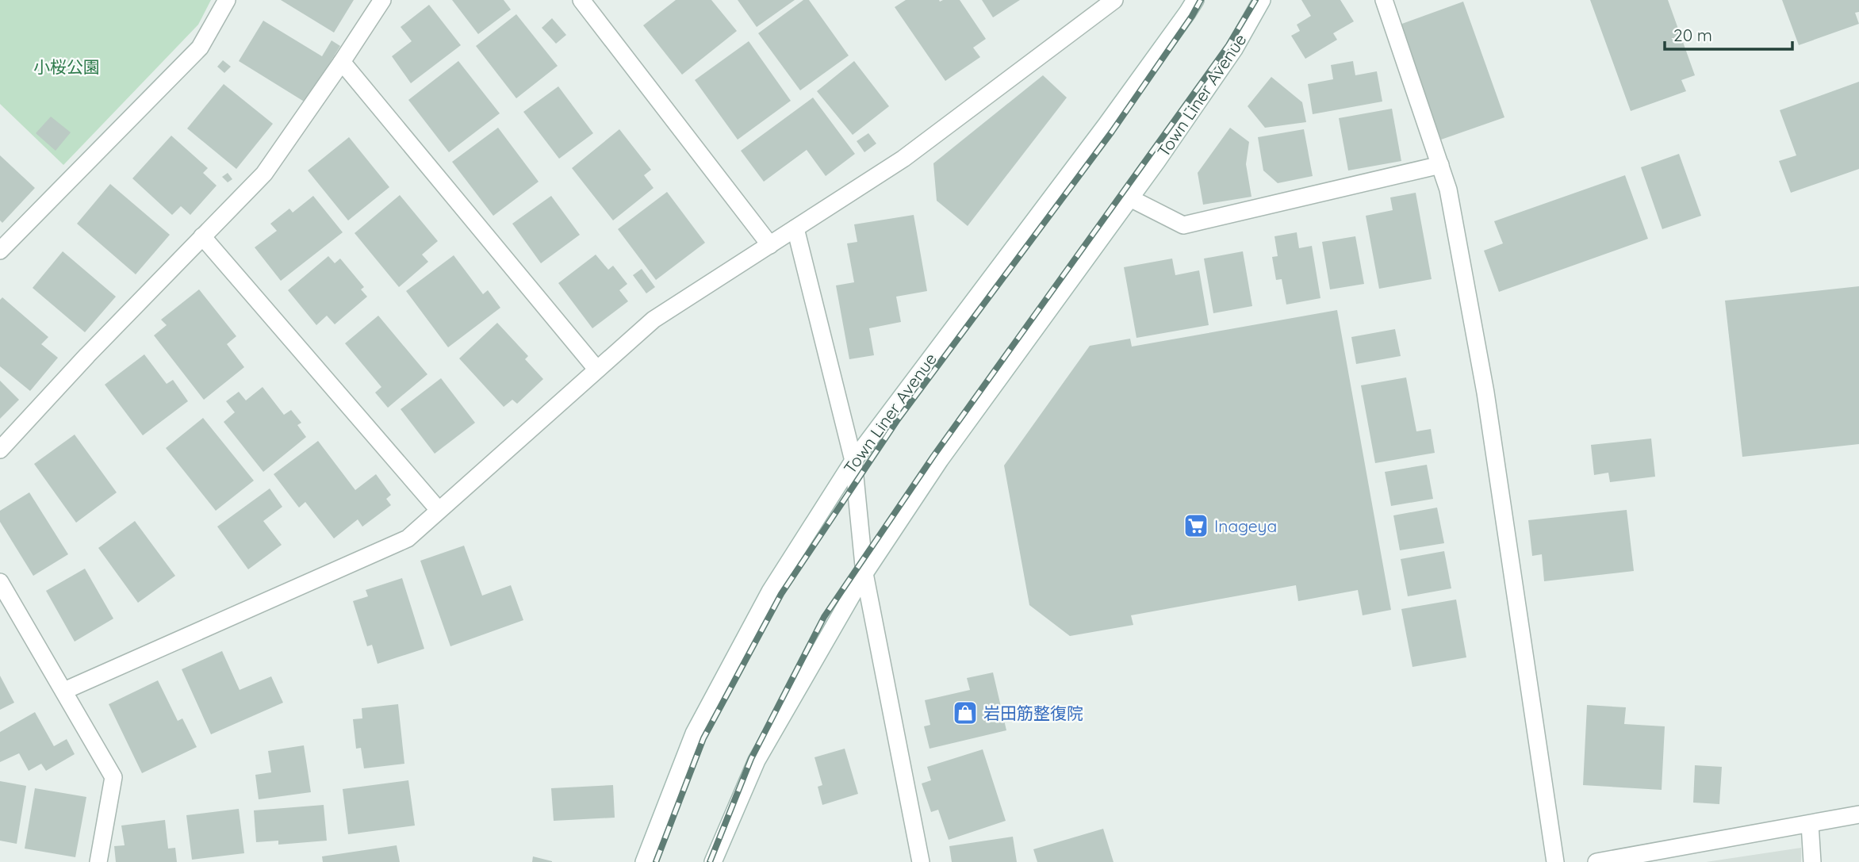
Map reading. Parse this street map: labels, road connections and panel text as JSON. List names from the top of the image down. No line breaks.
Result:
{"streets":{"street":["Town Liner Avenue"]},"parks":["小桜公園"],"places":{"supermarket":["Inageya"],"shop":["岩田筋整復院"]},"scale_bar":"20 m"}
